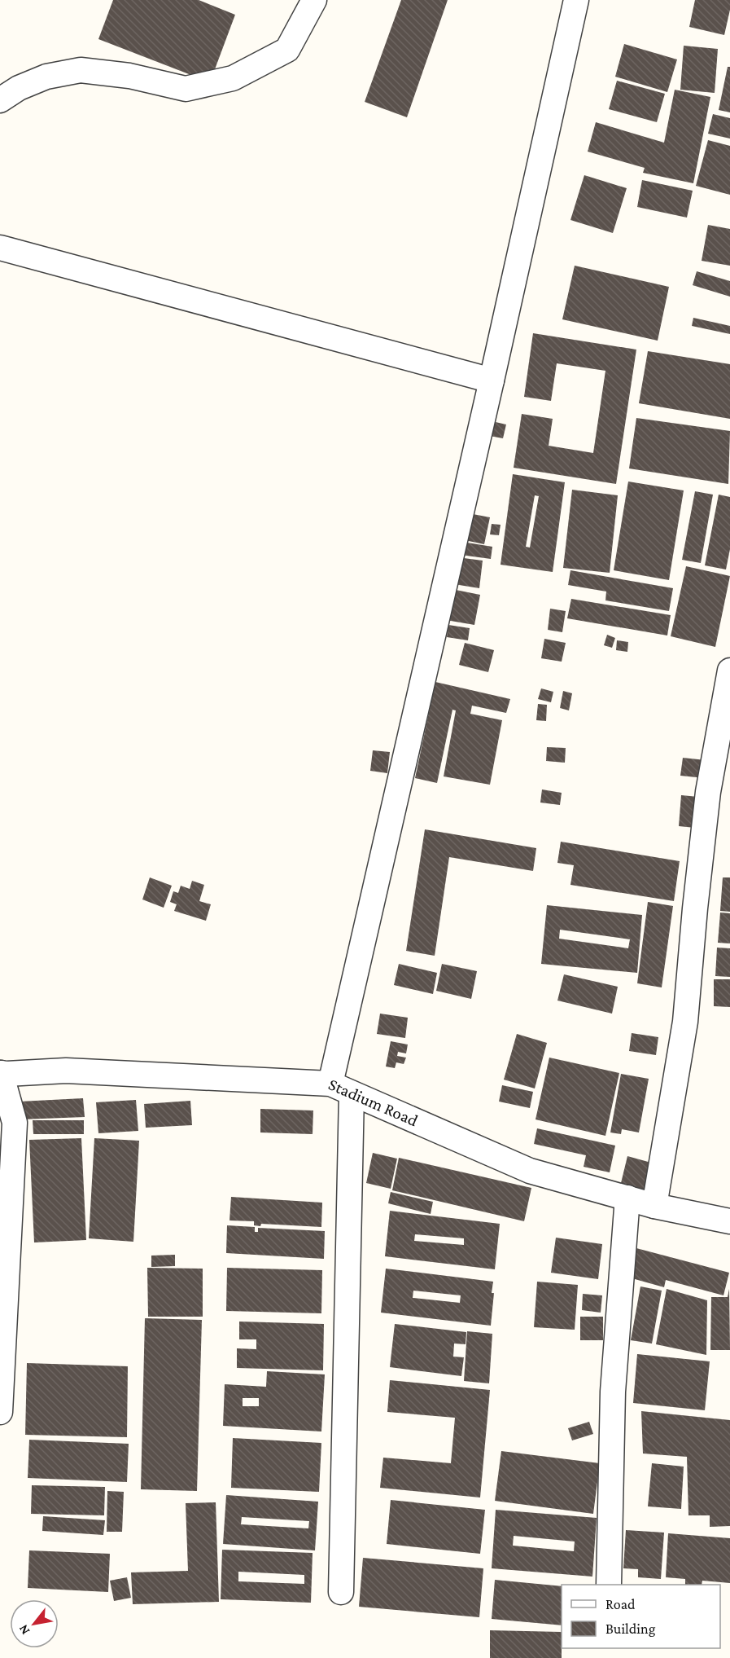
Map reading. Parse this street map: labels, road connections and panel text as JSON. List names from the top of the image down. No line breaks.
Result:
{"streets":{"street":["Stadium Road"]},"legend":["Road","Building"],"north":"bottom left"}
